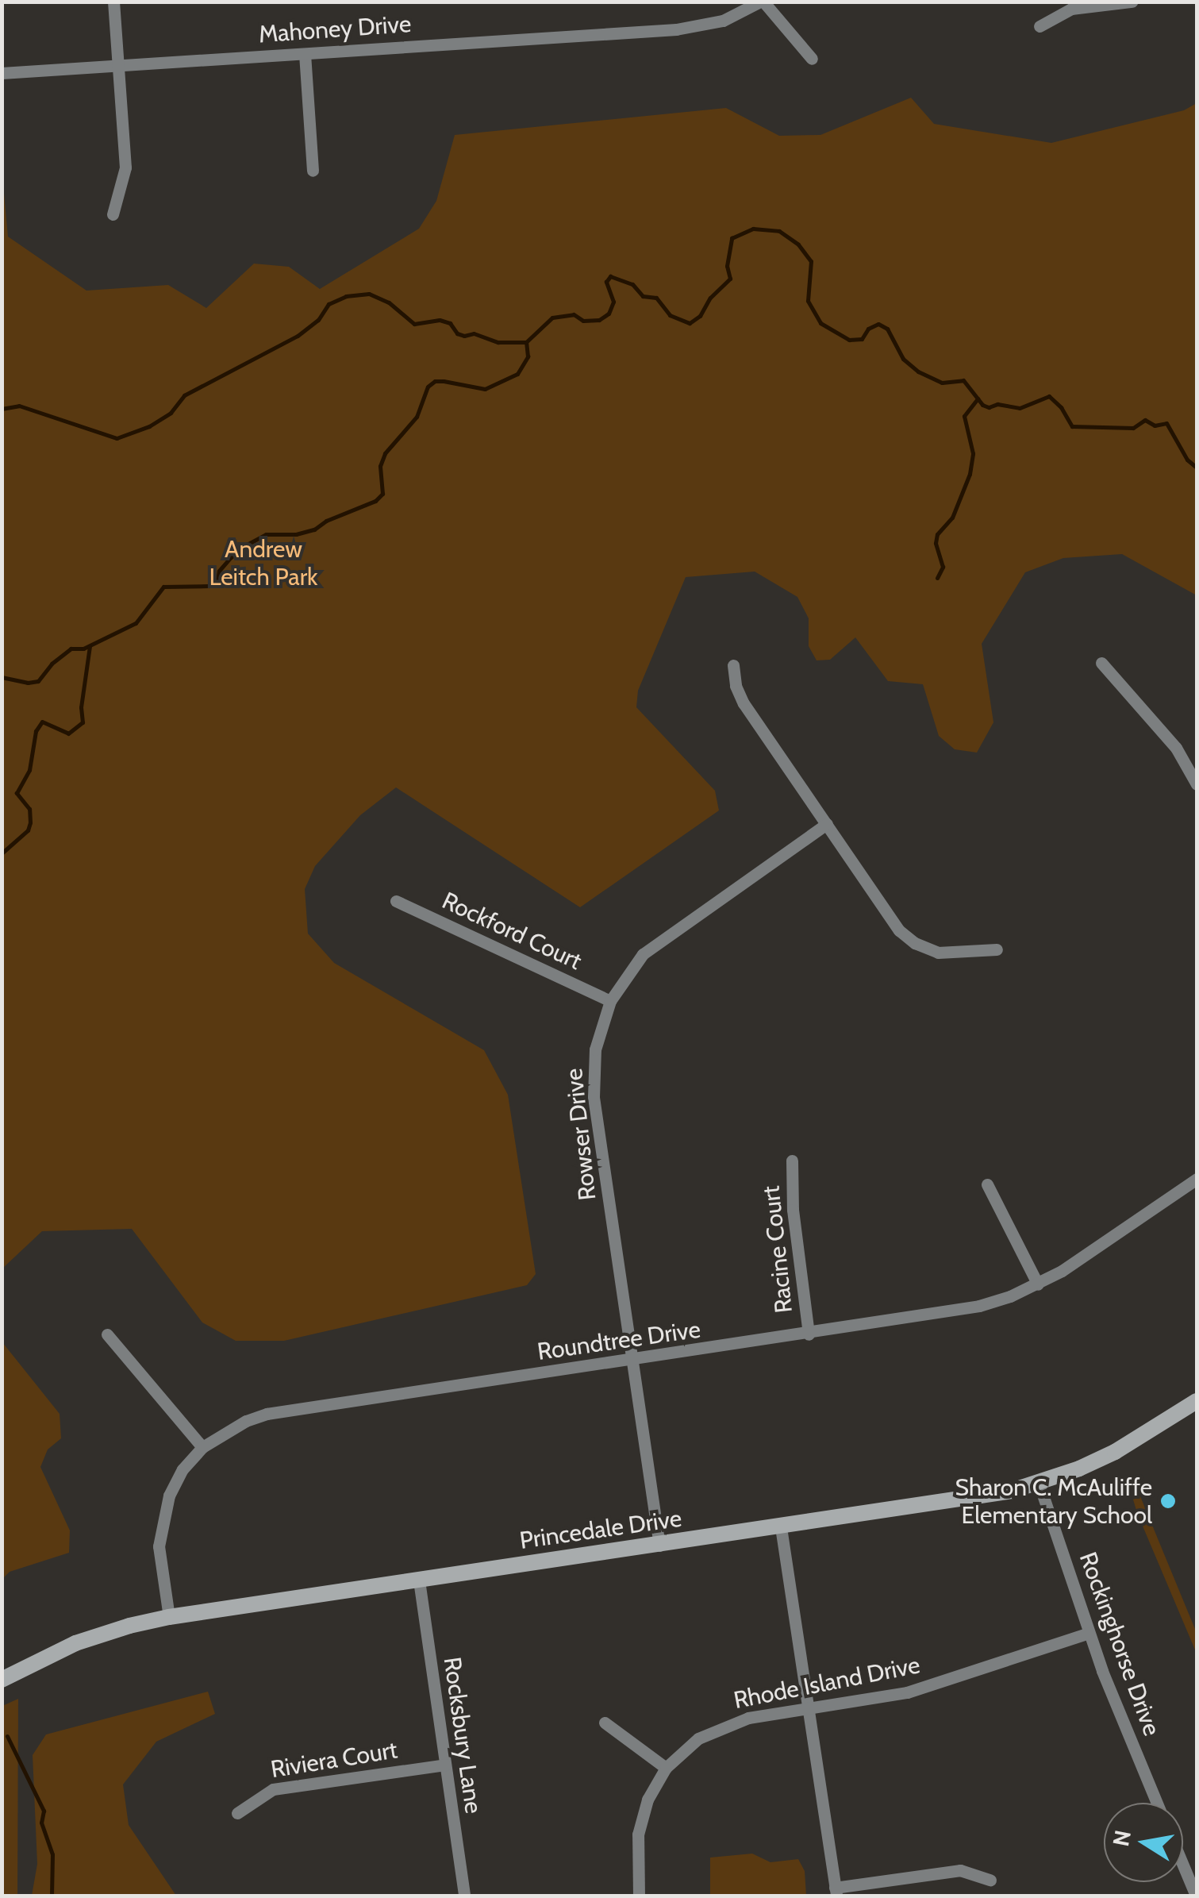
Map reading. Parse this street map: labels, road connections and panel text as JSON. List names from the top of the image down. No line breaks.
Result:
{"streets":{"street":["Mahoney Drive","Rockford Court","Rowser Drive","Racine Court","Roundtree Drive","Princedale Drive","Rockinghorse Drive","Rhode Island Drive","Rocksbury Lane","Riviera Court"]},"crossings":[["Rockford Court","Rowser Drive"],["Rowser Drive","Roundtree Drive"],["Rowser Drive","Princedale Drive"],["Racine Court","Roundtree Drive"],["Roundtree Drive","Princedale Drive"],["Princedale Drive","Rockinghorse Drive"],["Princedale Drive","Rocksbury Lane"],["Rockinghorse Drive","Rhode Island Drive"],["Rocksbury Lane","Riviera Court"]],"parks":["Andrew Leitch Park"],"places":["Sharon C. McAuliffe Elementary School"],"north":"left"}
